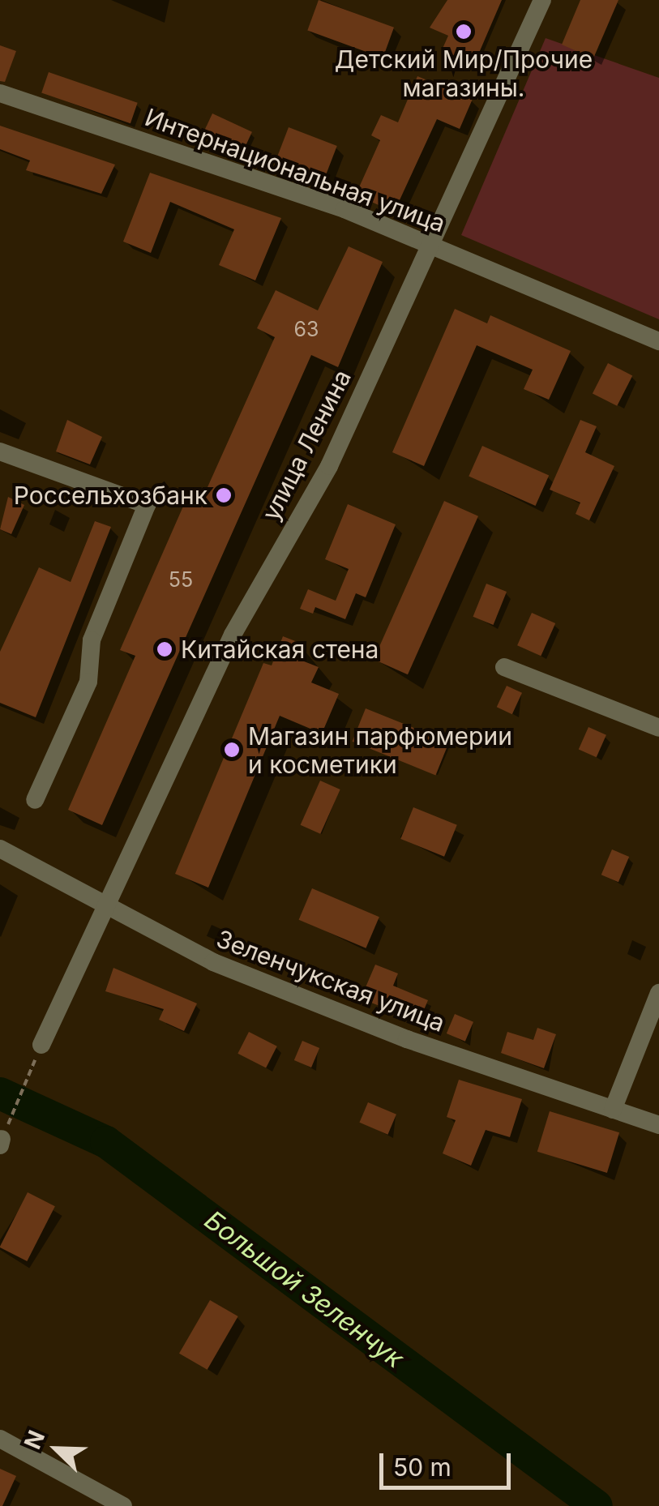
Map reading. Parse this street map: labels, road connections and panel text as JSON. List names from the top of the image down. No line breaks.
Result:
{"streets":{"street":["Интернациональная улица","улица Ленина","Зеленчукская улица"]},"crossings":[["Интернациональная улица","улица Ленина"],["улица Ленина","Зеленчукская улица"]],"water":["Большой Зеленчук"],"places":["Детский Мир/Прочие магазины.","Россельхозбанк","Китайская стена","Магазин парфюмерии и косметики"],"house_numbers":["63","55"],"scale_bar":"50 m","north":"top left"}
